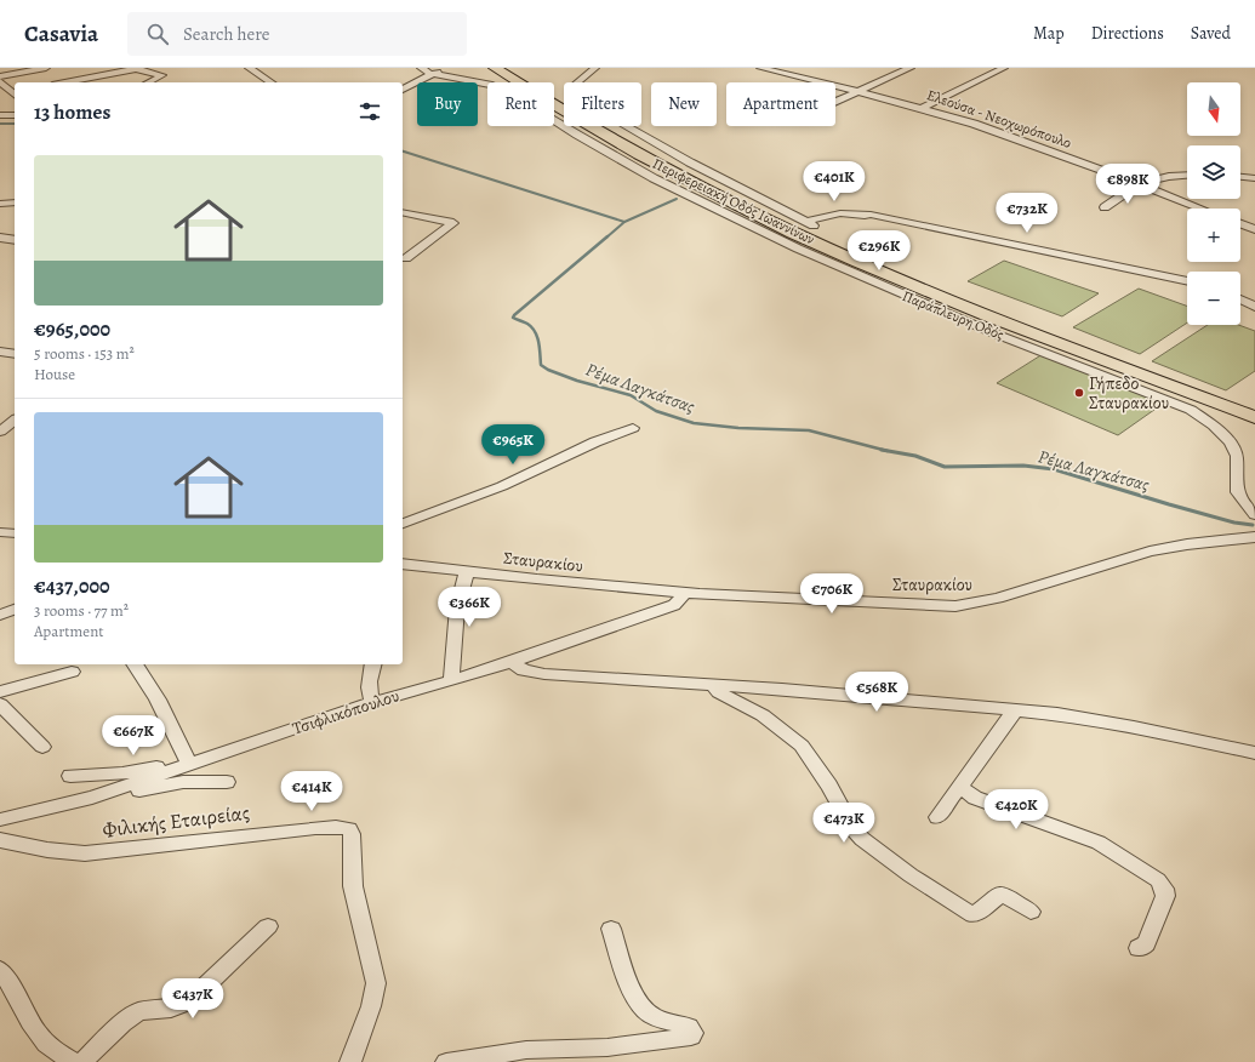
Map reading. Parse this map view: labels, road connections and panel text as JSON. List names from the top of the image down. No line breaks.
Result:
{"streets":{"highway":["Περιφερειακή Οδός Ιωαννίνων"],"street":["Ελεούσα - Νεοχωρόπουλο","Παράπλευρη Οδός","Σταυρακίου","Τσιφλικόπουλου","Φιλικής Εταιρείας"]},"crossings":[["Σταυρακίου","Τσιφλικόπουλου"]],"water":["Ρέμα Λαγκάτσας"],"places":["Γήπεδο Σταυρακίου"],"north":"bottom","page":{"header":"Casavia","search":"Search here","nav":["Map","Directions","Saved"],"map_buttons":["+","−"],"chip":["Buy","Rent","Filters","New","Apartment"],"heading":"13 homes","list":[{"name":"€965,000","note":"5 rooms · 153 m² · House"},{"name":"€437,000","note":"3 rooms · 77 m² · Apartment"}],"price":["€401K","€898K","€732K","€296K","€965K","€706K","€366K","€568K","€667K","€414K","€420K","€473K","€437K"]}}
